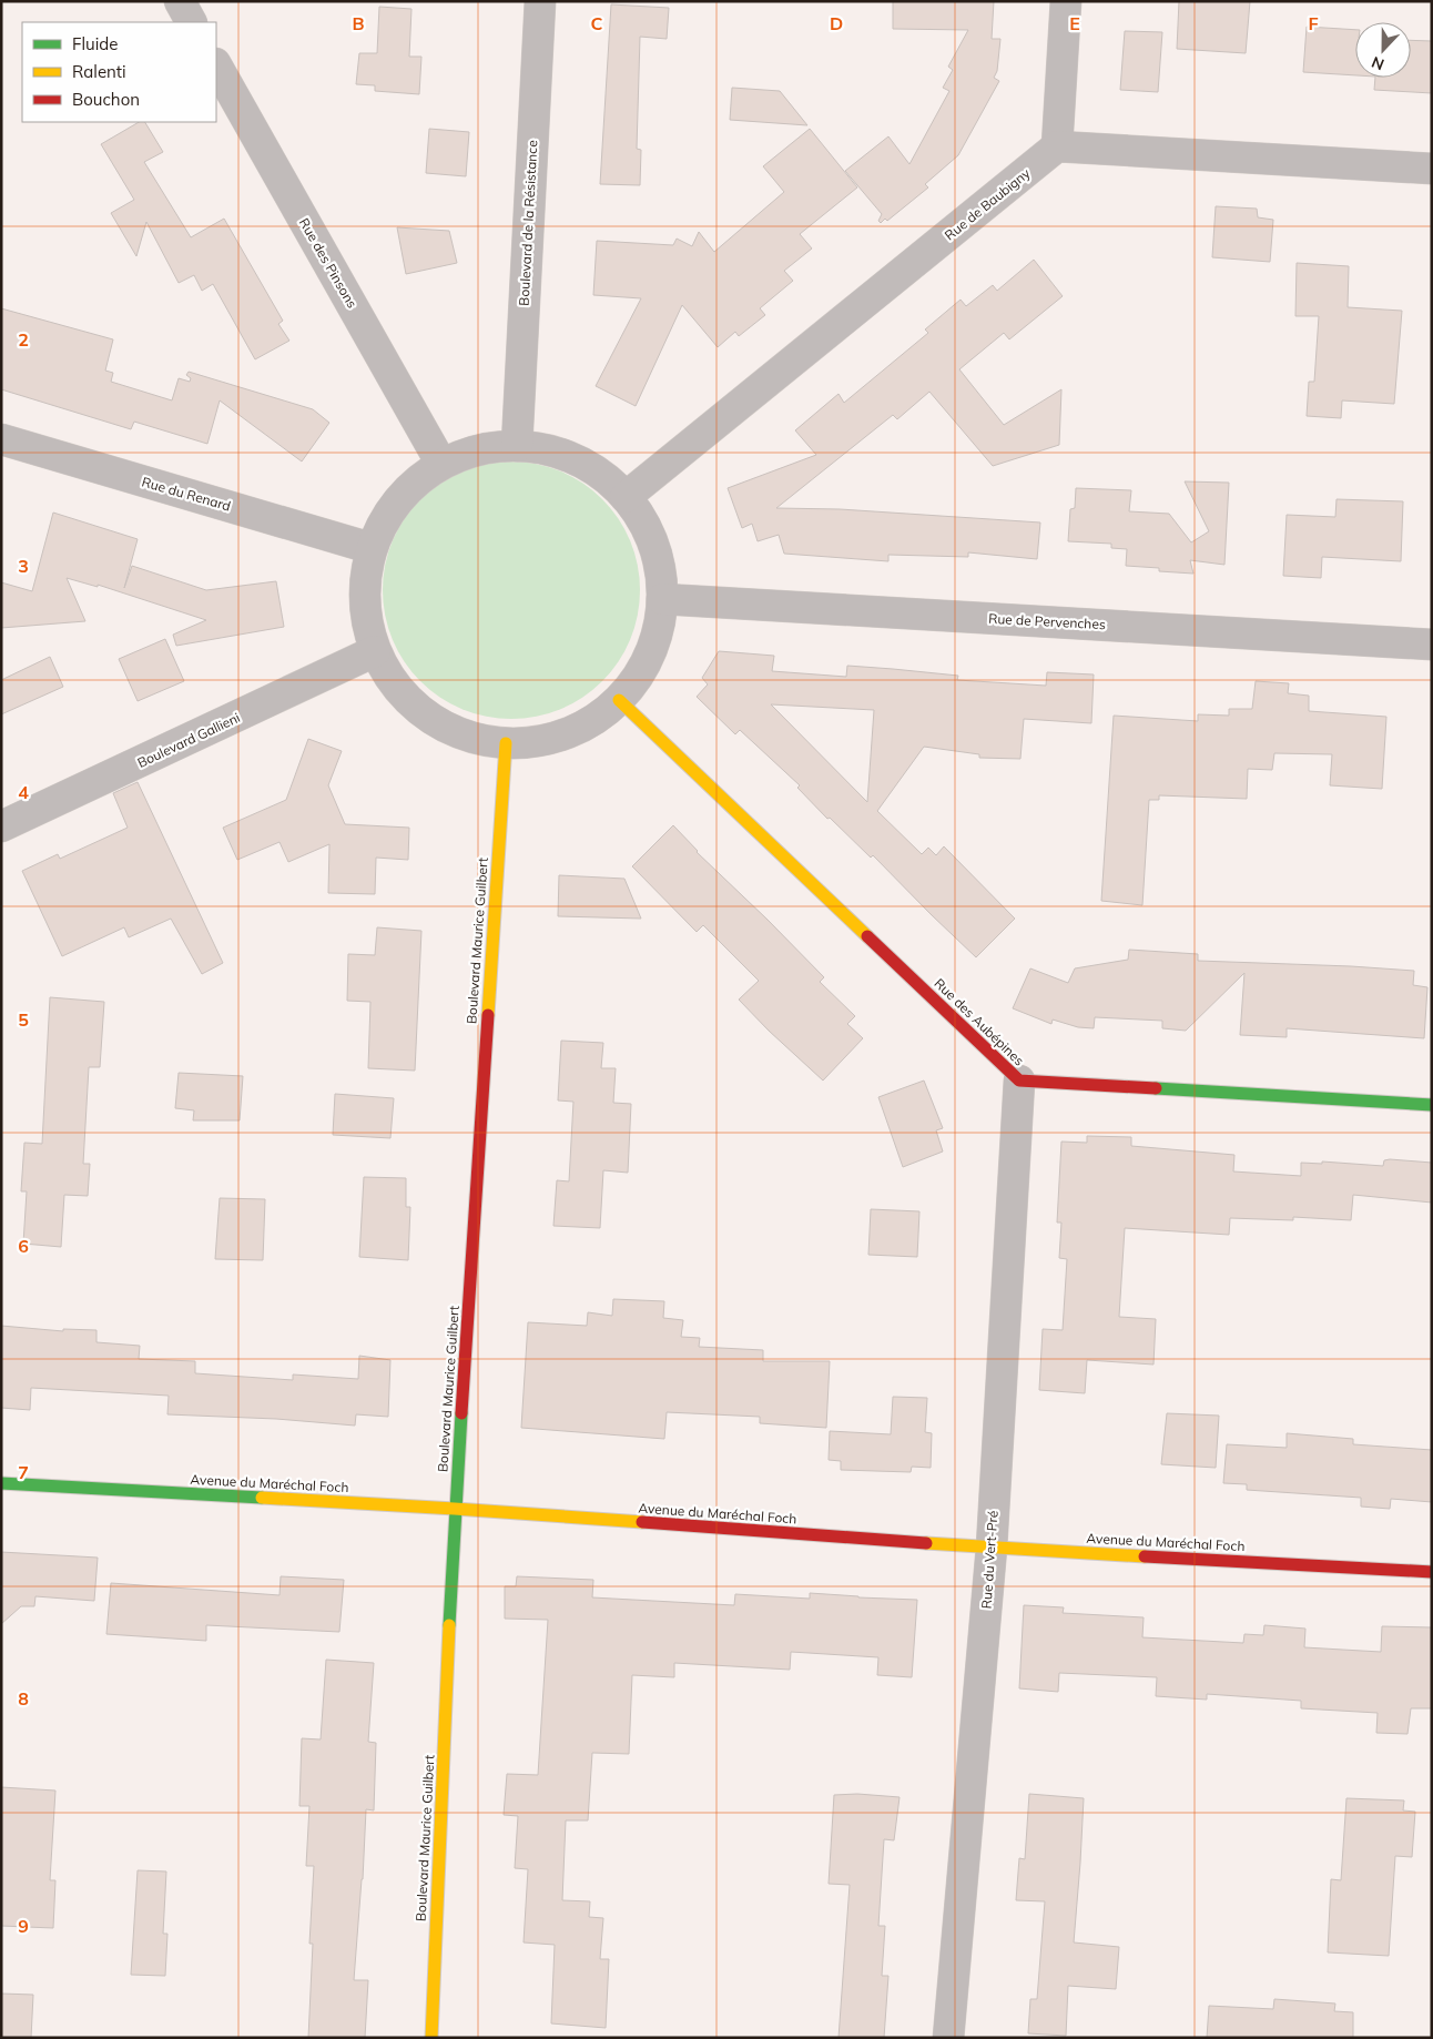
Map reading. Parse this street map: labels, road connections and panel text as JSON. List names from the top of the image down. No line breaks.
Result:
{"streets":{"street":["Rue de Baubigny","Boulevard de la Résistance","Rue des Pinsons","Rue du Renard","Rue de Pervenches","Boulevard Gallieni","Boulevard Maurice Guilbert","Rue des Aubépines","Avenue du Maréchal Foch","Rue du Vert-Pré"]},"crossings":[["Boulevard Maurice Guilbert","Avenue du Maréchal Foch"],["Rue des Aubépines","Rue du Vert-Pré"],["Avenue du Maréchal Foch","Rue du Vert-Pré"]],"legend":["Fluide","Ralenti","Bouchon"],"north":"bottom","grid":{"columns":["B","C","D","E","F"],"rows":["2","3","4","5","6","7","8","9"]}}
